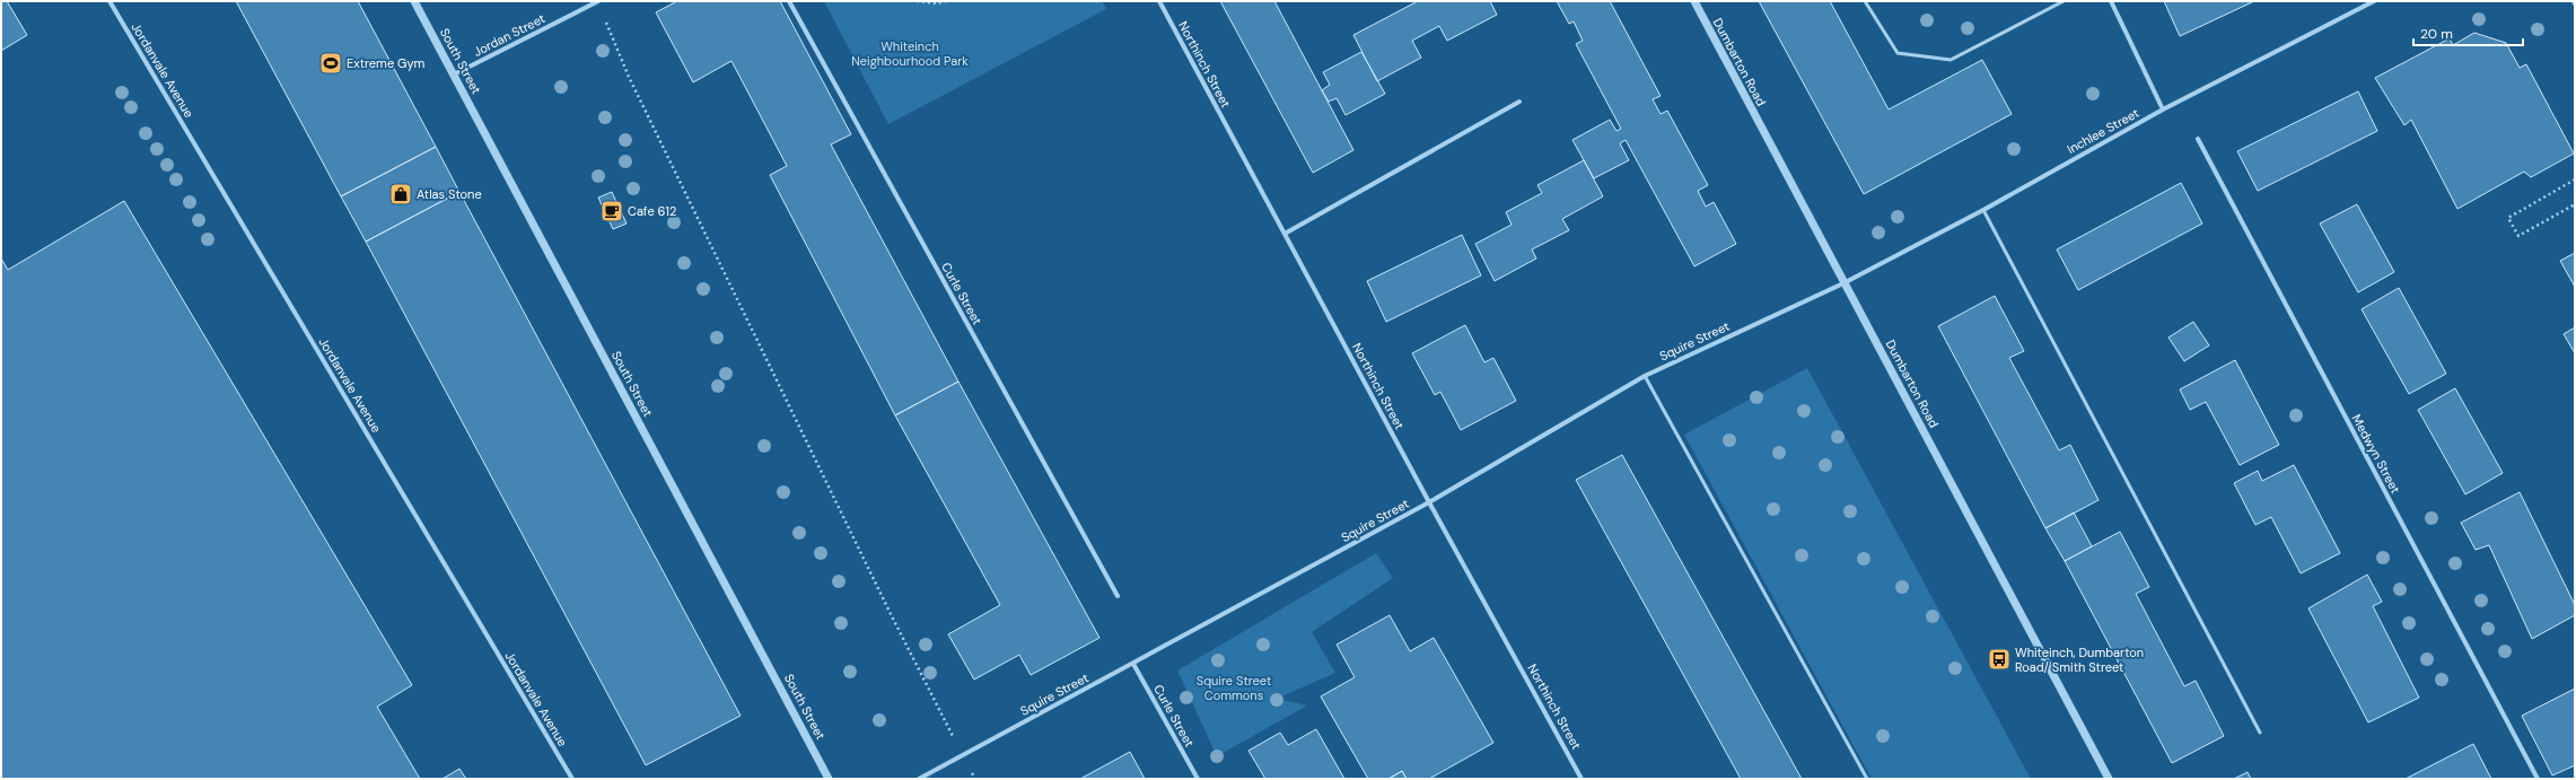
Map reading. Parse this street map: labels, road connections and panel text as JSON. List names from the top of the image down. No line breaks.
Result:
{"streets":{"street":["Jordan Street","South Street","Dumbarton Road","Northinch Street","Jordanvale Avenue","Inchlee Street","Curle Street","Squire Street","Medwyn Street"]},"crossings":[["Jordan Street","South Street"],["Dumbarton Road","Inchlee Street"],["Dumbarton Road","Squire Street"],["Northinch Street","Squire Street"],["Inchlee Street","Squire Street"],["Curle Street","Squire Street"]],"parks":["Whiteinch Neighbourhood Park","Squire Street Commons"],"places":{"sports":["Extreme Gym"],"shop":["Atlas Stone"],"cafe":["Cafe 612"],"bus stop":["Whiteinch, Dumbarton Road/ Smith Street"]},"scale_bar":"20 m"}
